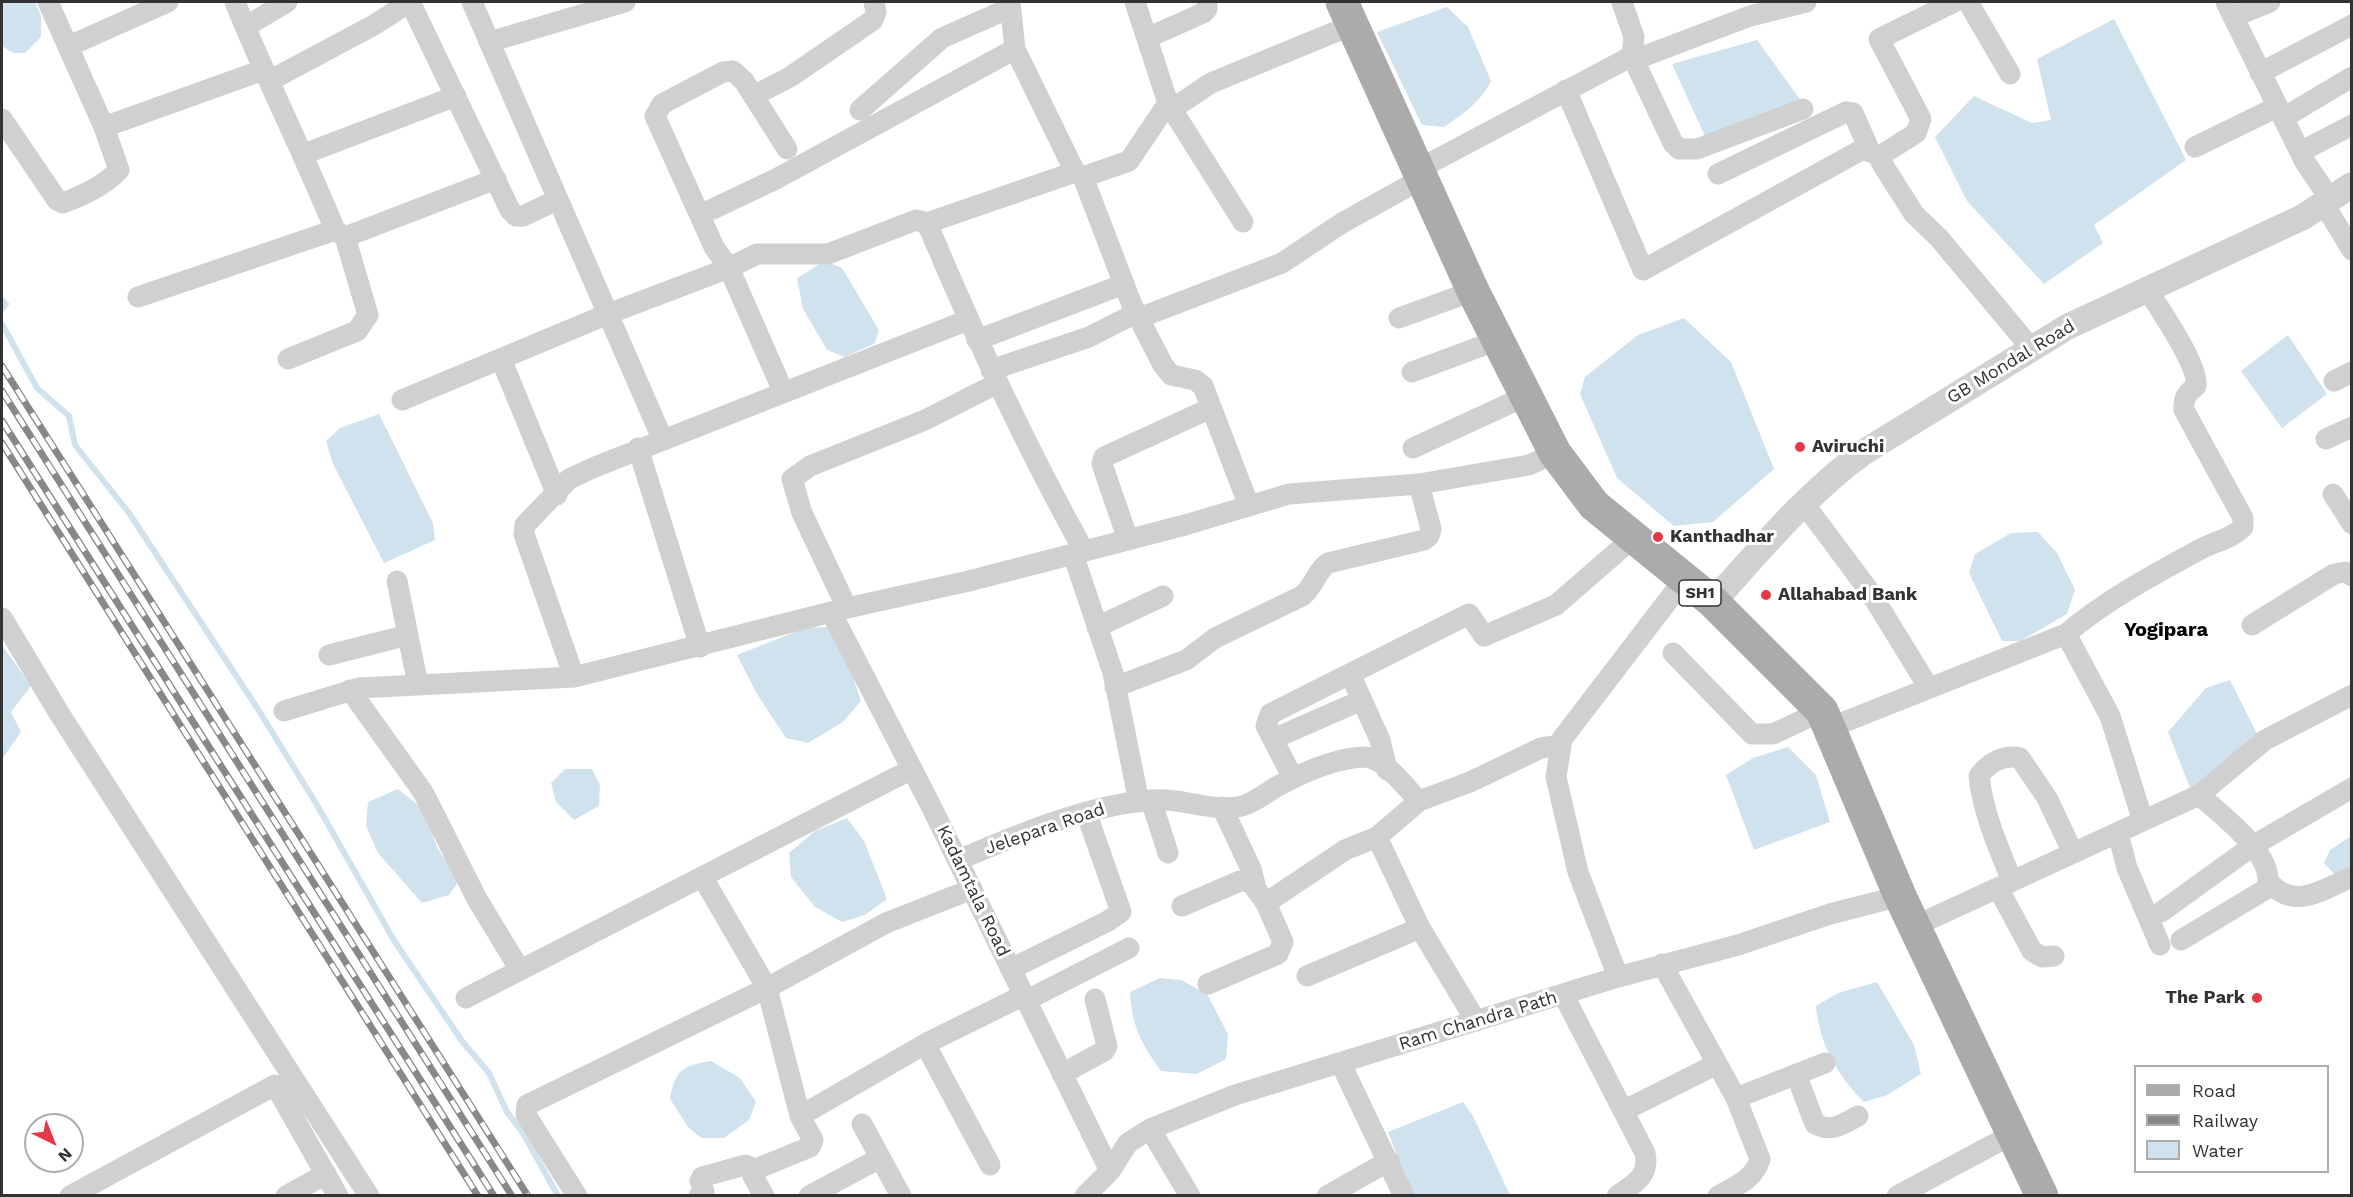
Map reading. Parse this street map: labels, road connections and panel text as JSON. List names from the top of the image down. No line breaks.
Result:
{"streets":{"main road":["SH1"],"street":["GB Mondal Road","Jelepara Road","Kadamtala Road","Ram Chandra Path"]},"crossings":[["GB Mondal Road","SH1"],["SH1","Ram Chandra Path"],["Jelepara Road","Kadamtala Road"],["Kadamtala Road","Ram Chandra Path"]],"districts":["Yogipara"],"places":["Aviruchi","Kanthadhar","Allahabad Bank","The Park"],"legend":["Road","Railway","Water"],"north":"bottom right"}
